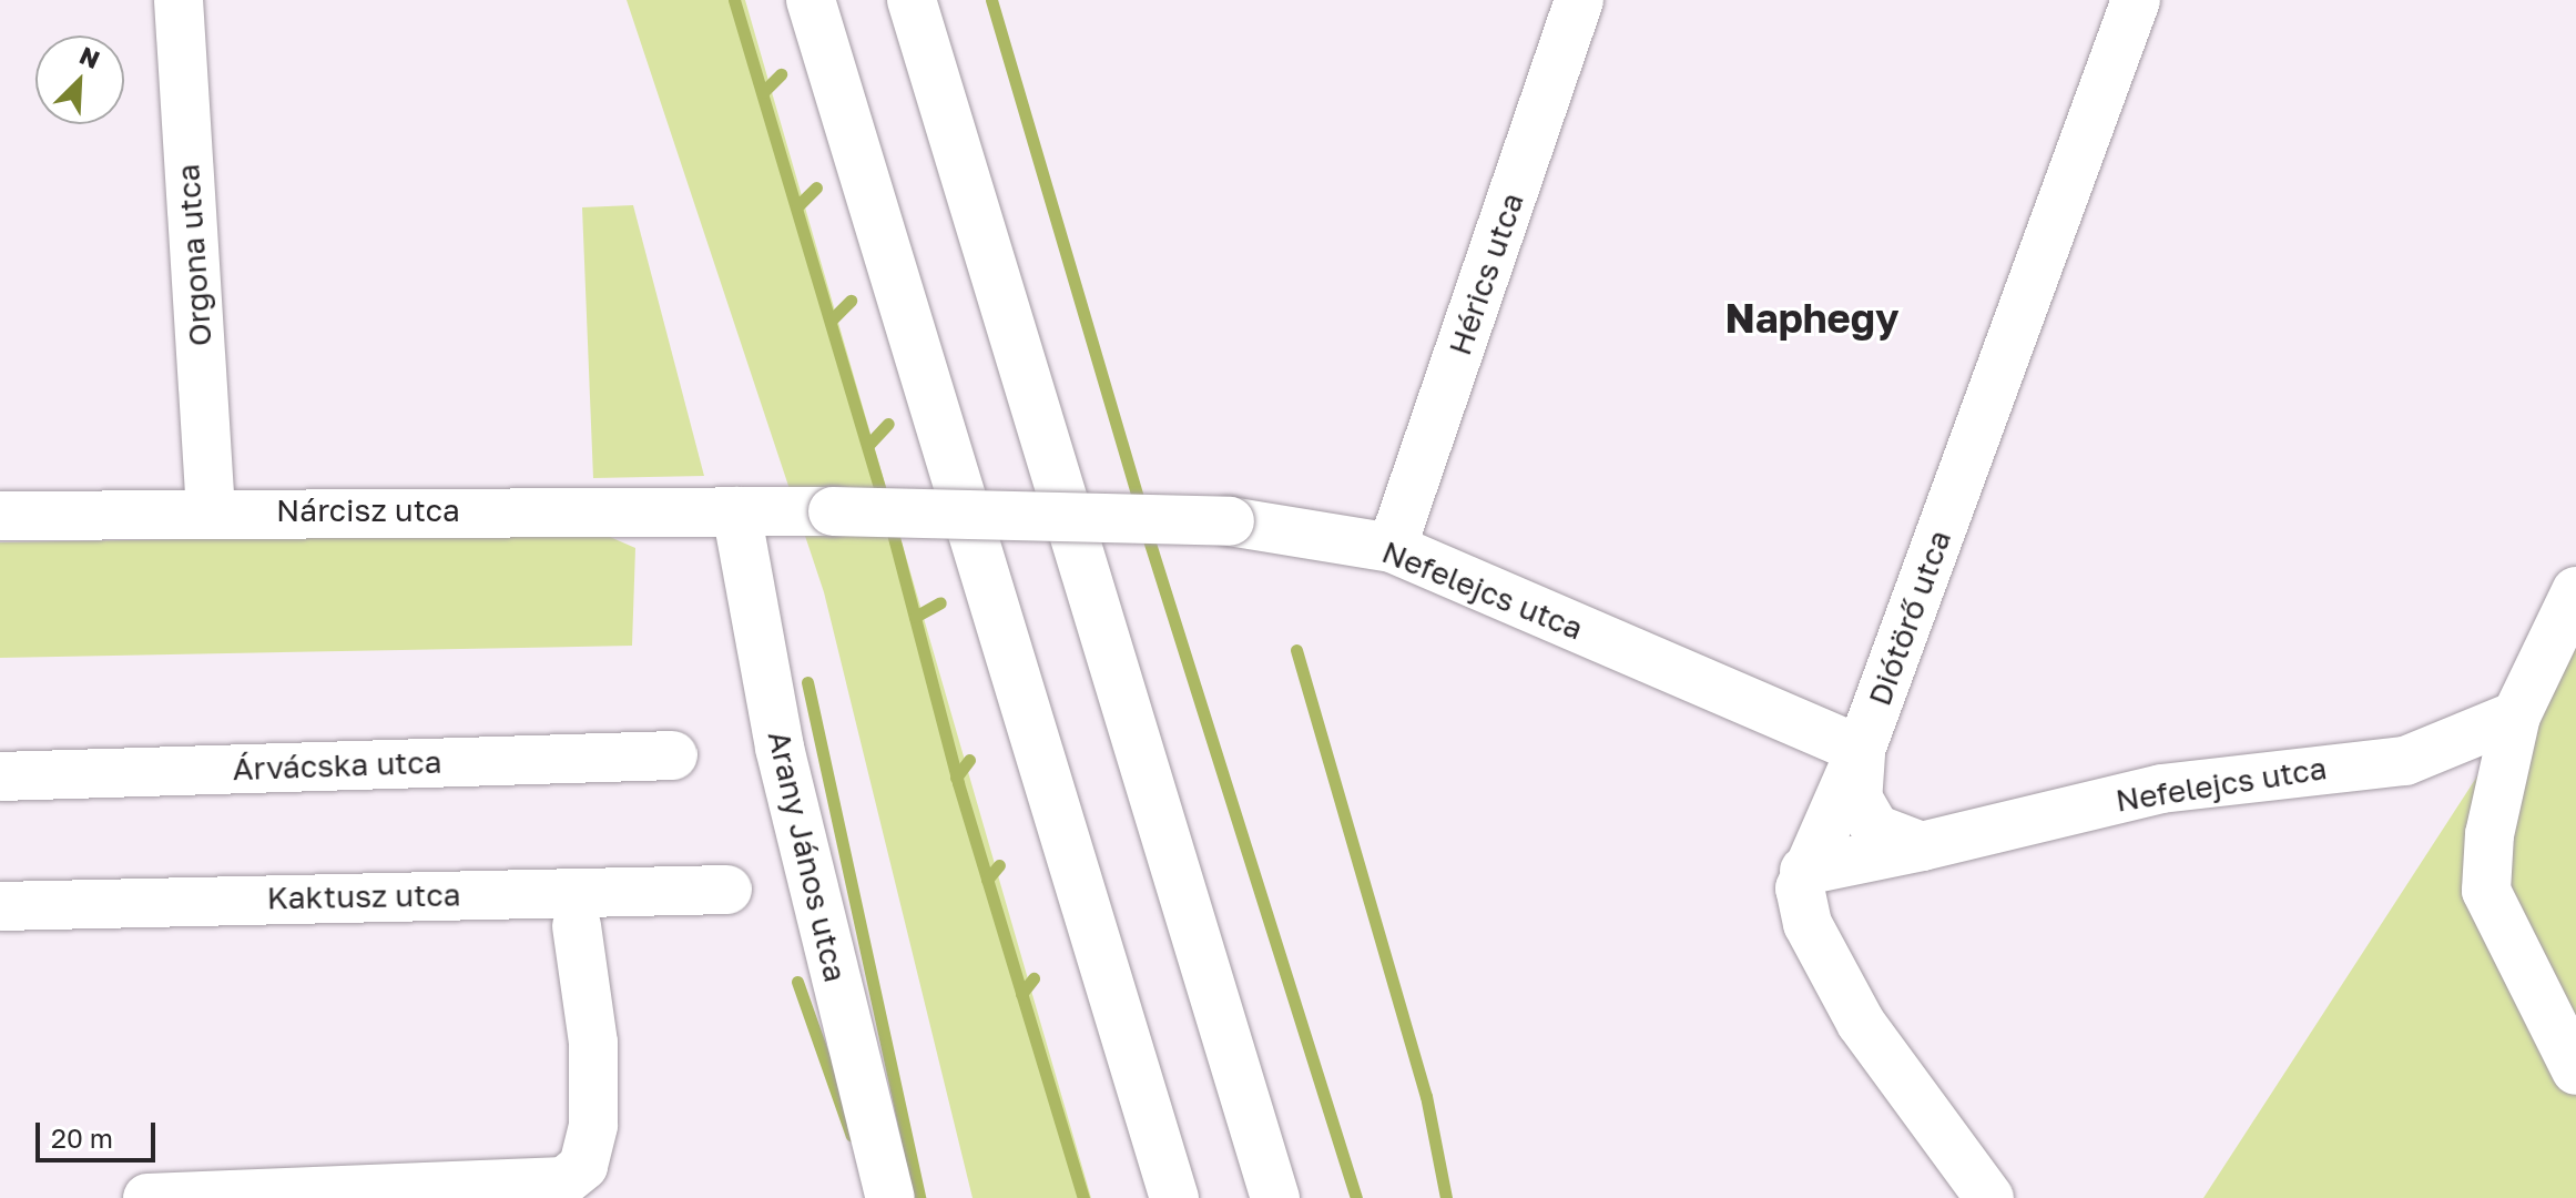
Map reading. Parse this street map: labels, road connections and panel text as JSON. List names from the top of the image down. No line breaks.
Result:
{"streets":{"main road":["Orgona utca","Hérics utca","Nárcisz utca","Nefelejcs utca","Diótörő utca","Árvácska utca","Arany János utca","Kaktusz utca"]},"crossings":[["Orgona utca","Nárcisz utca"],["Hérics utca","Nefelejcs utca"],["Nárcisz utca","Nefelejcs utca"],["Nárcisz utca","Arany János utca"],["Nefelejcs utca","Diótörő utca"],["Nefelejcs utca","Arany János utca"]],"districts":["Naphegy"],"scale_bar":"20 m","north":"top right"}
